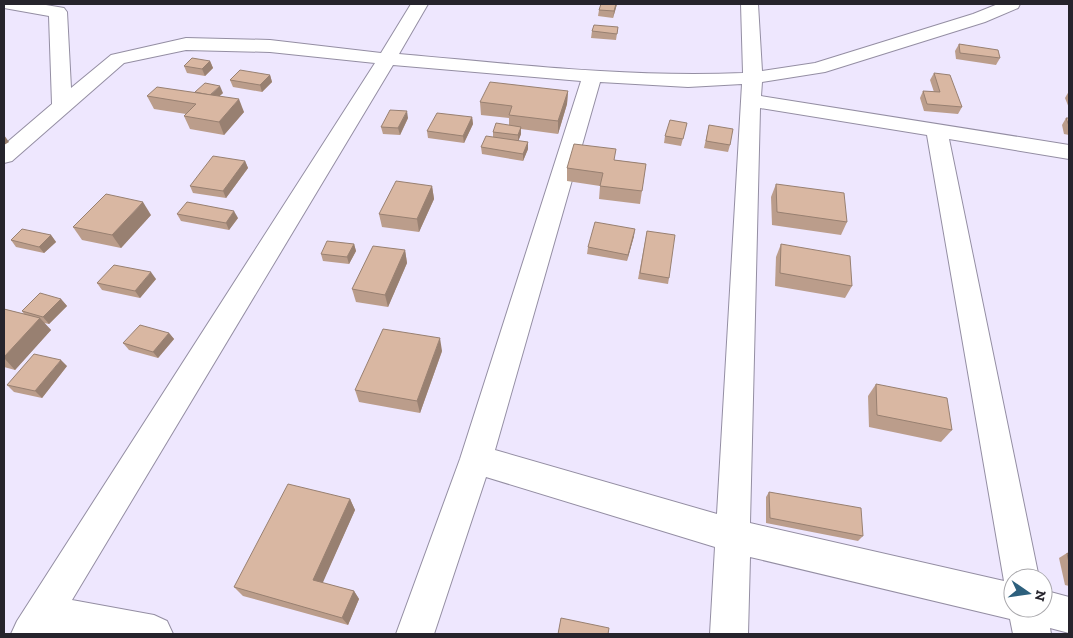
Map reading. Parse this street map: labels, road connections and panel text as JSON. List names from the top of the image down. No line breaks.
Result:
{"north":"right"}
